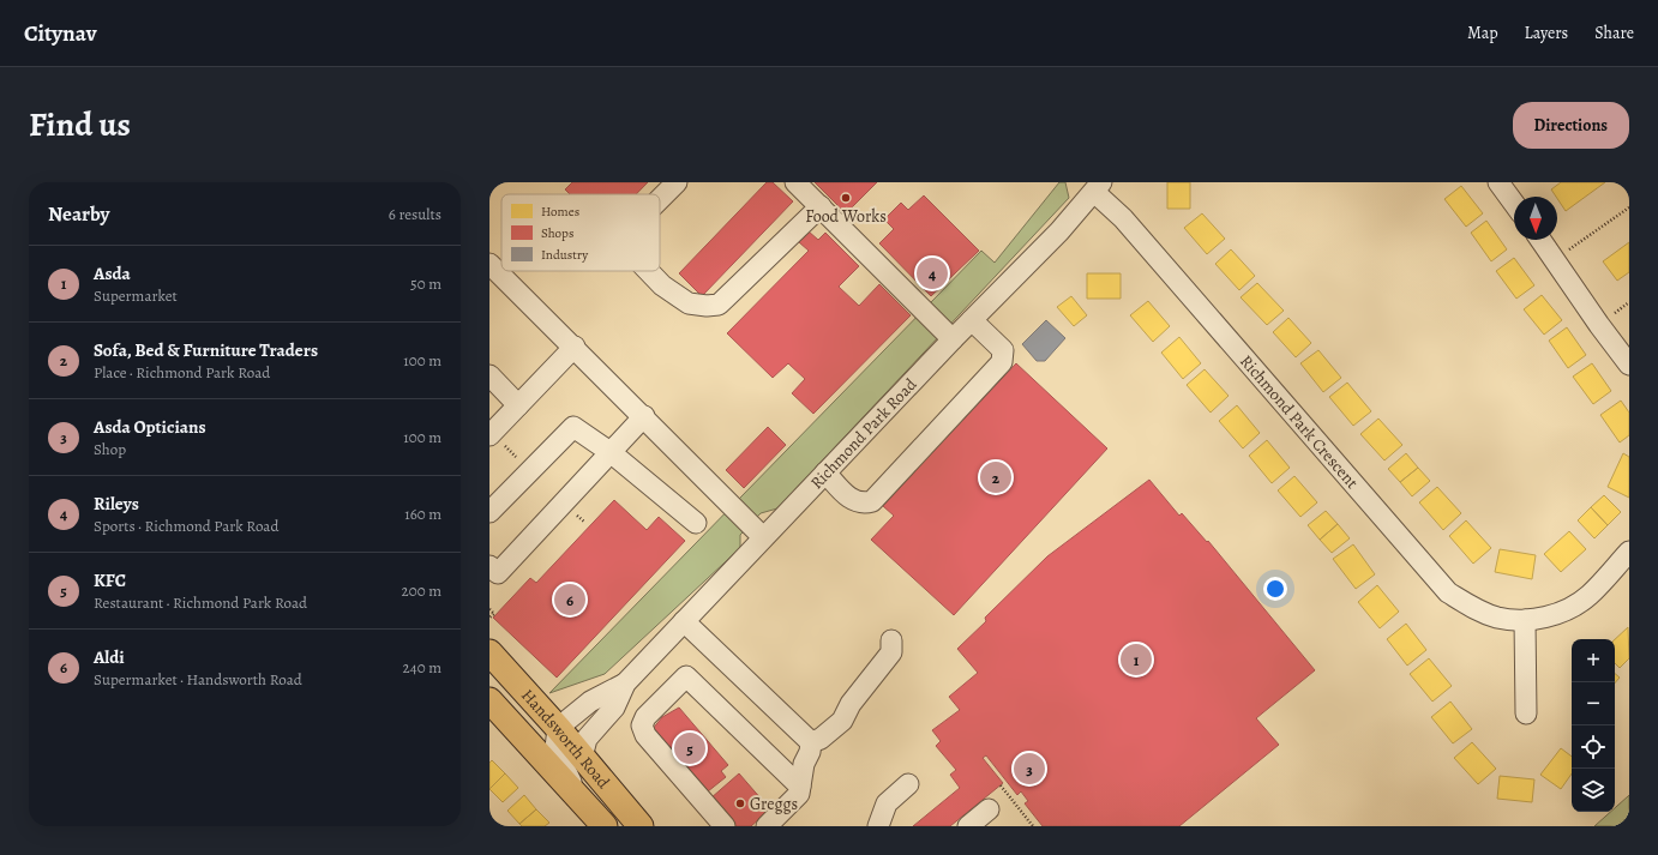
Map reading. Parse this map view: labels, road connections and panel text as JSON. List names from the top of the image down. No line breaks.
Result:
{"streets":{"main road":["Handsworth Road"],"street":["Richmond Park Crescent","Richmond Park Road"]},"crossings":[["Richmond Park Crescent","Richmond Park Road"],["Richmond Park Road","Handsworth Road"]],"places":["Food Works","Greggs"],"legend":["Homes","Shops","Industry"],"north":"bottom","page":{"header":"Citynav","nav":["Map","Layers","Share"],"title":"Find us","buttons":"Directions","heading":["Nearby","6 results"],"list":[{"mark":"1","name":"Asda","note":"Supermarket","value":"50 m"},{"mark":"2","name":"Sofa, Bed & Furniture Traders","note":"Place · Richmond Park Road","value":"100 m"},{"mark":"3","name":"Asda Opticians","note":"Shop","value":"100 m"},{"mark":"4","name":"Rileys","note":"Sports · Richmond Park Road","value":"160 m"},{"mark":"5","name":"KFC","note":"Restaurant · Richmond Park Road","value":"200 m"},{"mark":"6","name":"Aldi","note":"Supermarket · Handsworth Road","value":"240 m"}],"pins":["4","2","6","1","5","3"],"map_buttons":["+","−"]}}
